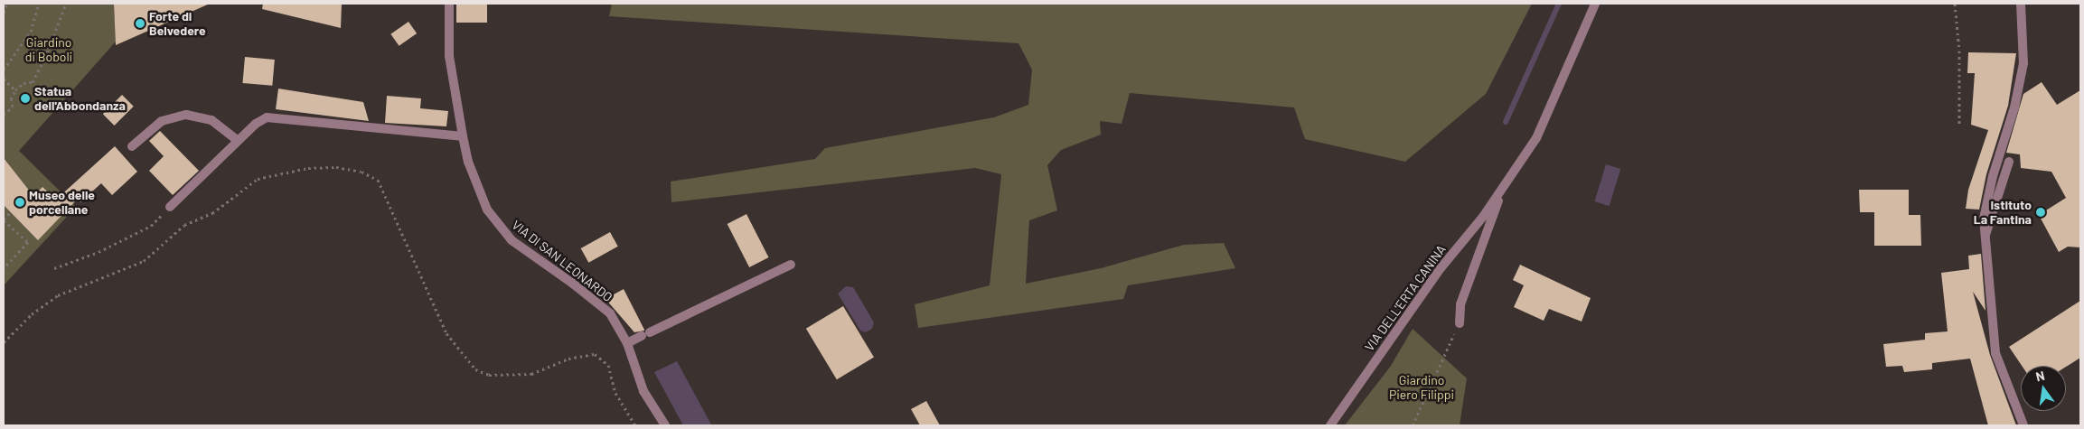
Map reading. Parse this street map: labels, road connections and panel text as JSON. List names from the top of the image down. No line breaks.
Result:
{"streets":{"street":["VIA DI SAN LEONARDO","VIA DELL'ERTA CANINA"]},"parks":["Giardino di Boboli","Giardino Piero Filippi"],"places":["Forte di Belvedere","Statua dell'Abbondanza","Museo delle porcellane","Istituto La Fantina"],"north":"top"}
